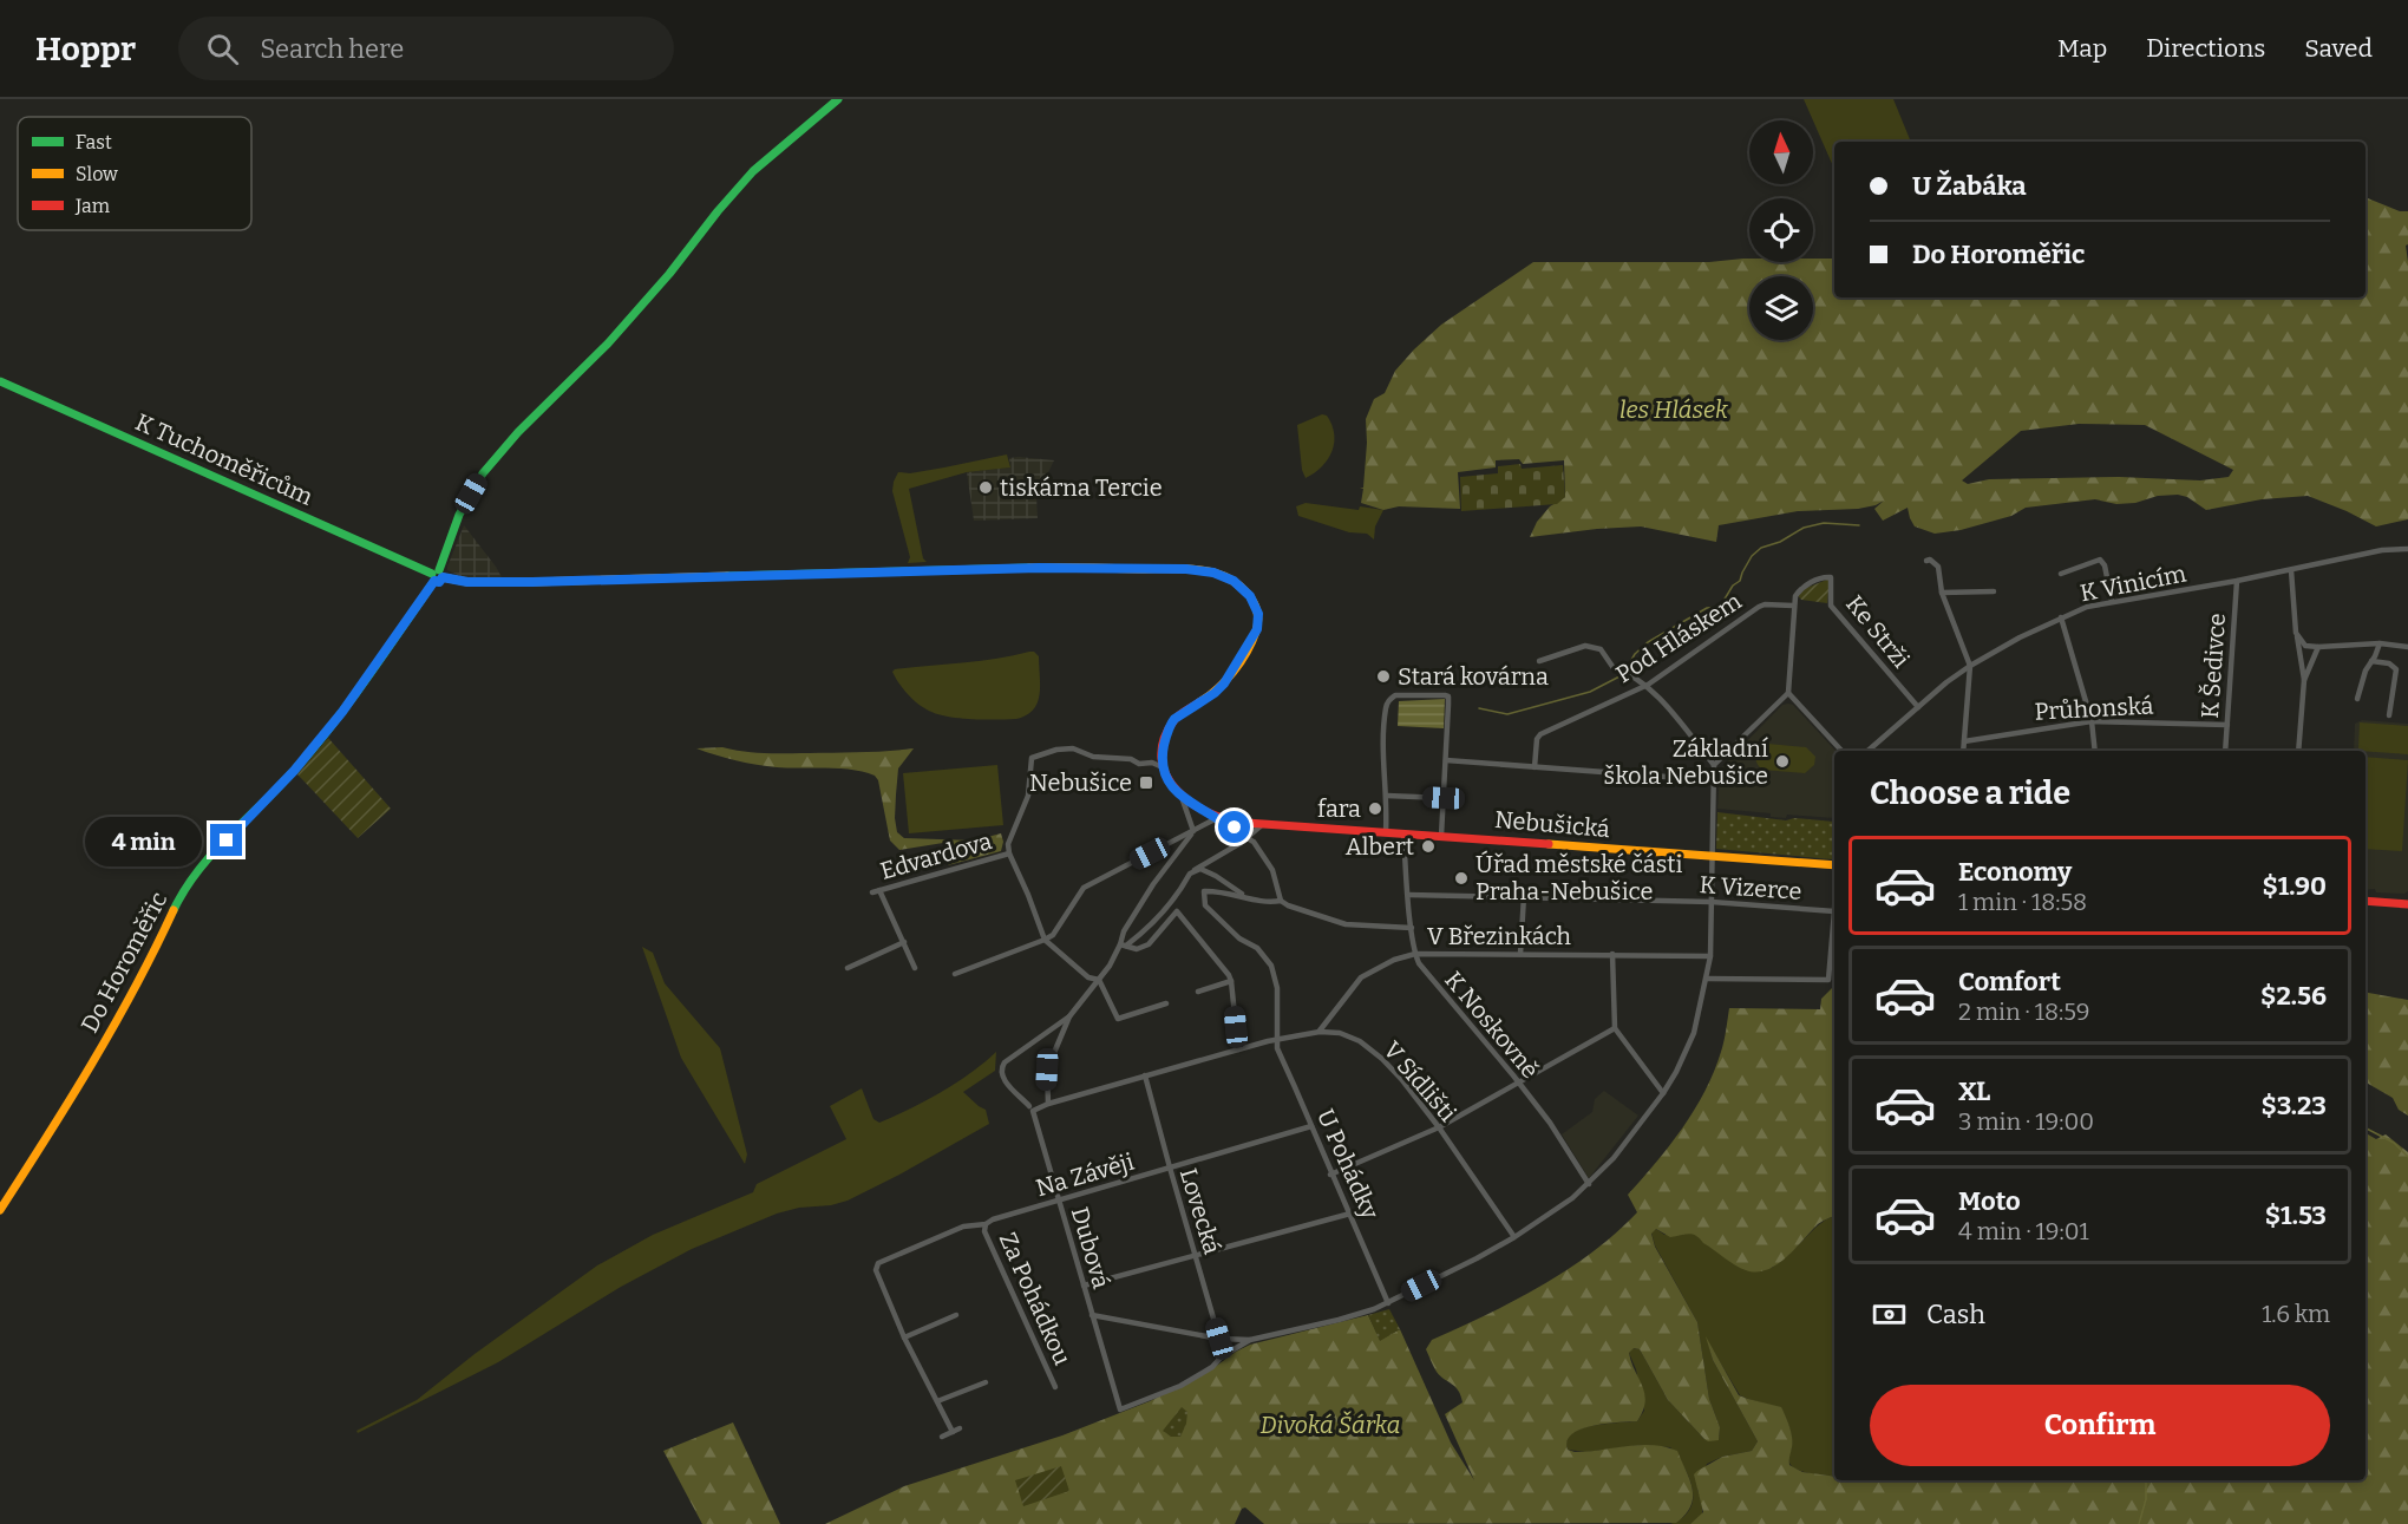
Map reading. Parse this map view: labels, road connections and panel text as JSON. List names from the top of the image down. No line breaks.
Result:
{"streets":{"street":["K Tuchoměřicům","K Vinicím","Ke Strži","Pod Hláskem","K Šedivce","Průhonská","Nebušická","Edvardova","K Vizerce","V Březinkách","Do Horoměřic","K Noskovně","V Sídlišti","U Pohádky","Na Závěji","Lovecká","Dubová","Za Pohádkou"]},"crossings":[["K Tuchoměřicům","Do Horoměřic"],["K Vinicím","Ke Strži"],["K Vinicím","K Šedivce"],["Ke Strži","Pod Hláskem"],["K Šedivce","Průhonská"],["Nebušická","K Noskovně"],["K Vizerce","K Noskovně"],["V Březinkách","K Noskovně"],["V Březinkách","V Sídlišti"],["V Sídlišti","U Pohádky"],["V Sídlišti","Lovecká"],["V Sídlišti","Dubová"],["U Pohádky","Na Závěji"],["Na Závěji","Lovecká"],["Na Závěji","Dubová"],["Na Závěji","Za Pohádkou"],["Lovecká","Dubová"]],"parks":["les Hlásek","Divoká Šárka"],"places":{"other":["tiskárna Tercie","Stará kovárna","Základní škola Nebušice","fara","Albert","Úřad městské části Praha-Nebušice"],"transit":["Nebušice"]},"legend":["Fast","Slow","Jam"],"north":"top","page":{"header":"Hoppr","search":"Search here","nav":["Map","Directions","Saved"],"banner":["U Žabáka","Do Horoměřic"],"heading":"Choose a ride","bubble":"4 min","list":[{"name":"Economy","note":"1 min · 18:58","value":"$1.90"},{"name":"Comfort","note":"2 min · 18:59","value":"$2.56"},{"name":"XL","note":"3 min · 19:00","value":"$3.23"},{"name":"Moto","note":"4 min · 19:01","value":"$1.53"}],"pay":["Cash","1.6 km"],"buttons":"Confirm"}}
